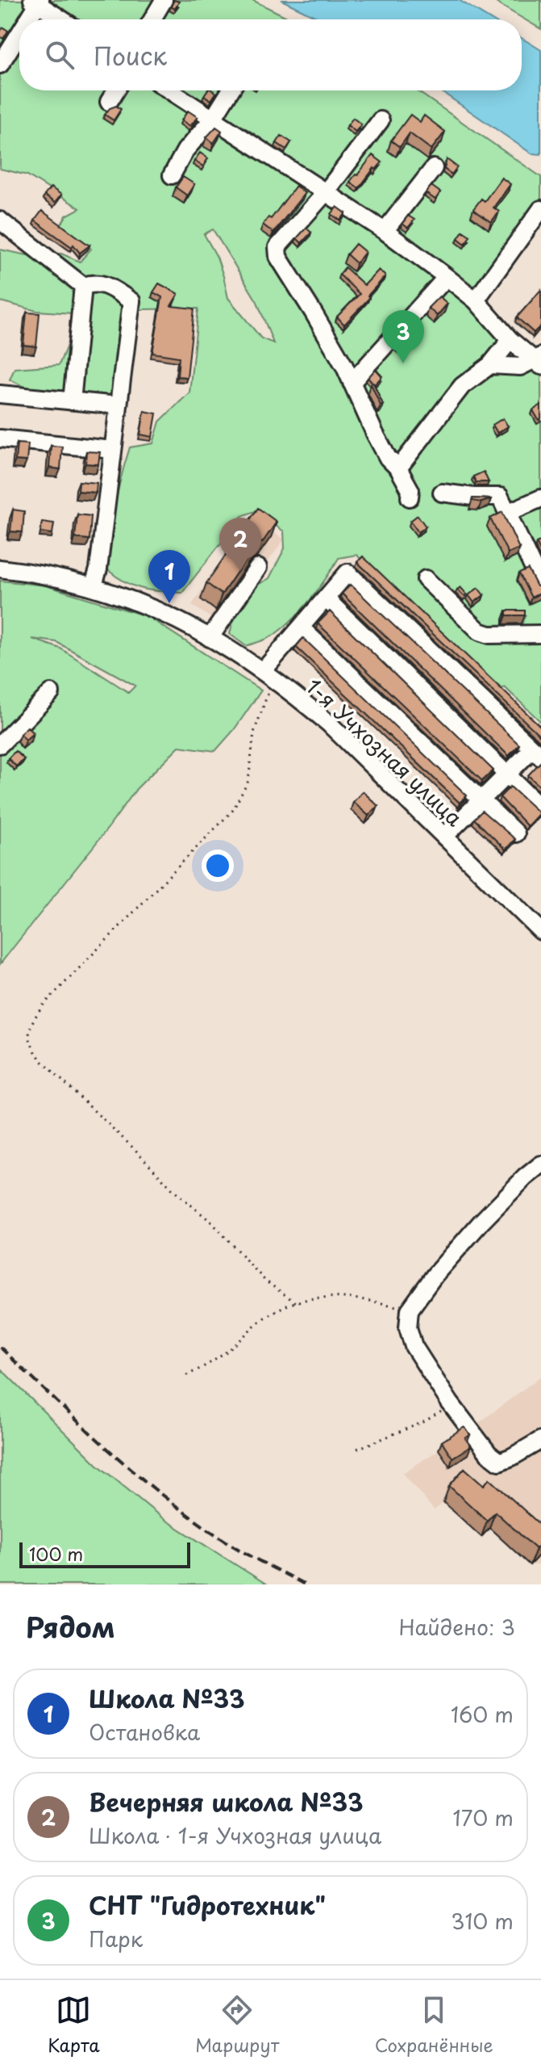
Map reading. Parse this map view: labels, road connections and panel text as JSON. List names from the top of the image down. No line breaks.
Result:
{"streets":{"street":["1-я Учхозная улица"]},"scale_bar":"100 m","page":{"search":"Поиск","pins":["3","2","1"],"scale":"100 m","heading":["Рядом","Найдено: 3"],"list":[{"mark":"1","name":"Школа №33","note":"Остановка","value":"160 m"},{"mark":"2","name":"Вечерняя школа №33","note":"Школа · 1-я Учхозная улица","value":"170 m"},{"mark":"3","name":"СНТ \"Гидротехник\"","note":"Парк","value":"310 m"}],"nav":["Карта","Маршрут","Сохранённые"]}}
